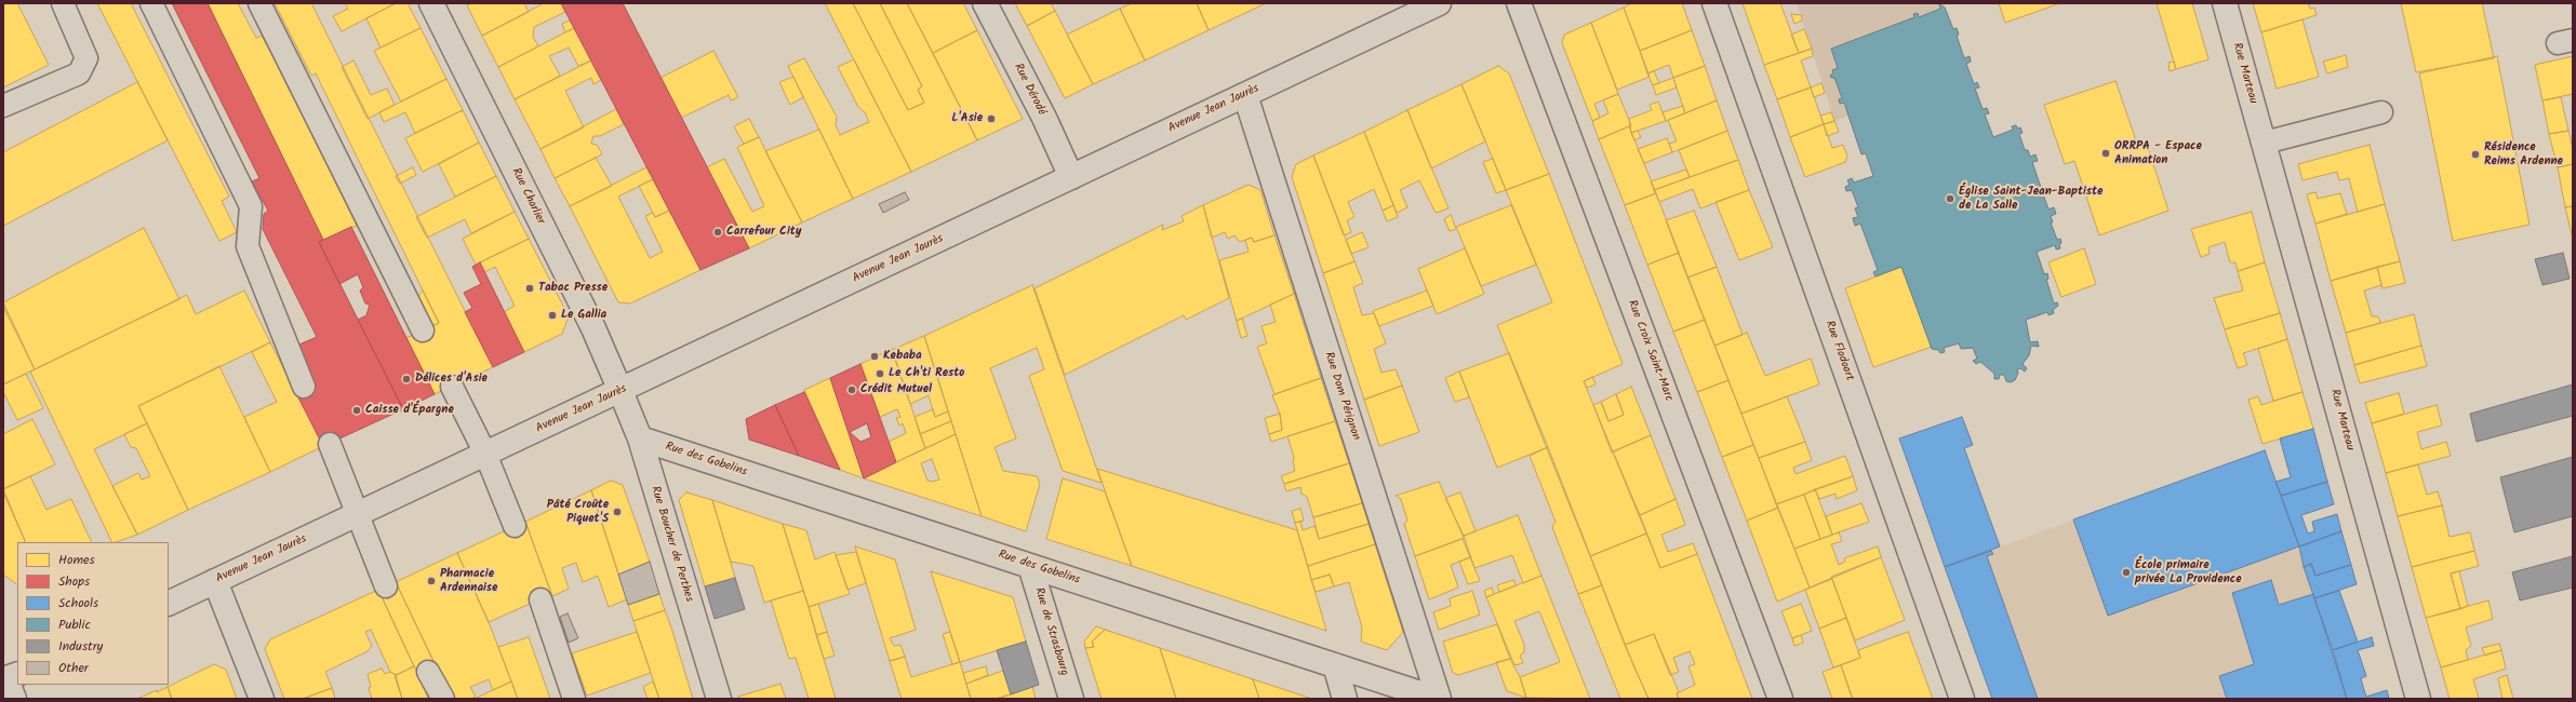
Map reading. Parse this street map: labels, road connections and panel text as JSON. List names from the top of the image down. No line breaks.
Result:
{"streets":{"street":["Rue Marteau","Rue Dérodé","Avenue Jean Jaurès","Rue Charlier","Rue Croix Saint-Marc","Rue Flodoart","Rue Dom Pérignon","Rue des Gobelins","Rue Boucher de Perthes","Rue de Strasbourg"]},"crossings":[["Rue Dérodé","Avenue Jean Jaurès"],["Avenue Jean Jaurès","Rue Charlier"],["Avenue Jean Jaurès","Rue Dom Pérignon"],["Avenue Jean Jaurès","Rue Boucher de Perthes"],["Rue Charlier","Rue Boucher de Perthes"],["Rue Dom Pérignon","Rue des Gobelins"],["Rue des Gobelins","Rue Boucher de Perthes"],["Rue des Gobelins","Rue de Strasbourg"]],"places":["L'Asie","ORRPA - Espace Animation","Résidence Reims Ardenne","Église Saint-Jean-Baptiste de La Salle","Carrefour City","Tabac Presse","Le Gallia","Kebaba","Le Ch'ti Resto","Délices d'Asie","Crédit Mutuel","Caisse d'Épargne","Pâté Croûte Piquet'S","École primaire privée La Providence","Pharmacie Ardennaise"],"legend":["Homes","Shops","Schools","Public","Industry","Other"]}
